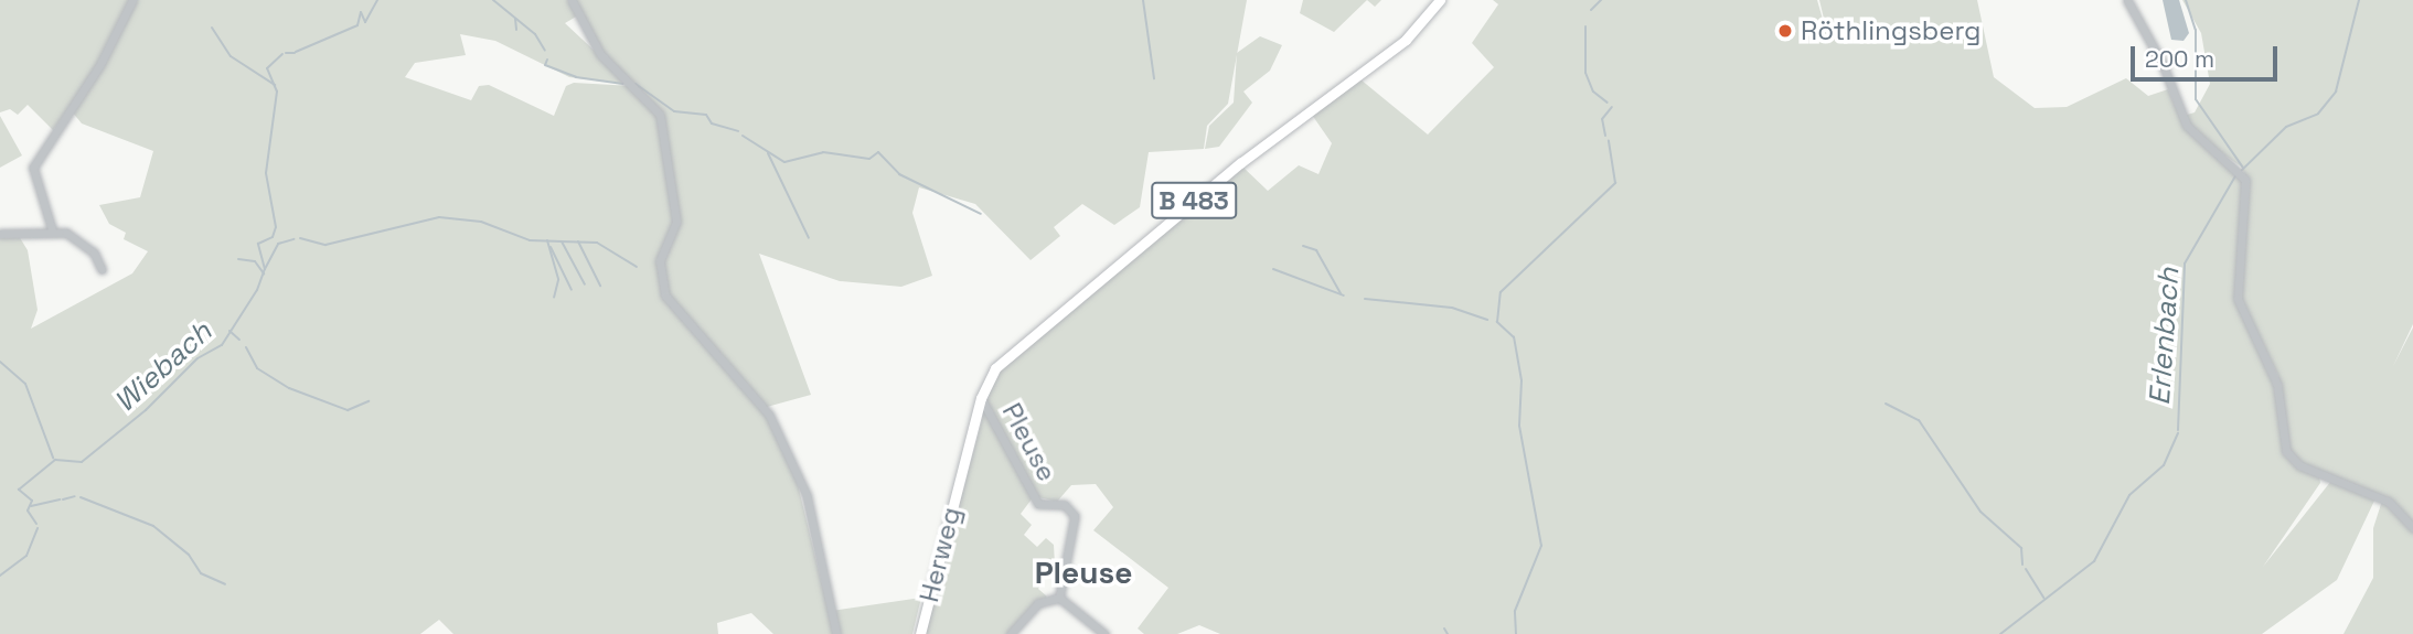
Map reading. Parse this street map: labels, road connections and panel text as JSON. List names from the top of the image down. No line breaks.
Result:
{"streets":{"main road":["B 483","Herweg"],"street":["Pleuse"]},"crossings":[["B 483","Pleuse"],["B 483","Herweg"],["Pleuse","Herweg"]],"districts":["Pleuse"],"water":["Erlenbach","Wiebach"],"places":["Röthlingsberg"],"scale_bar":"200 m"}
